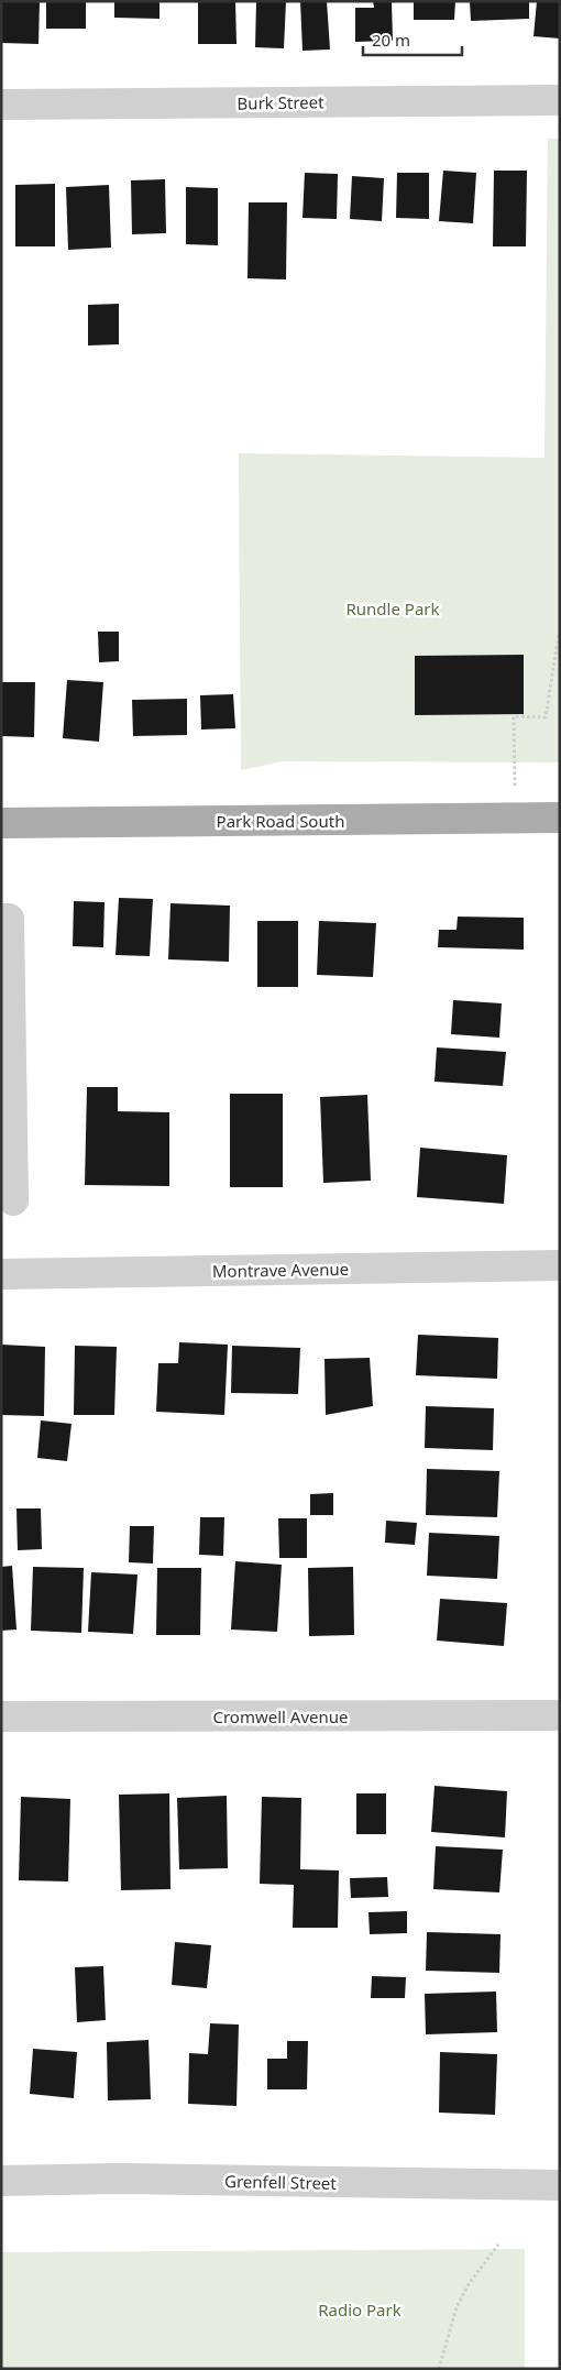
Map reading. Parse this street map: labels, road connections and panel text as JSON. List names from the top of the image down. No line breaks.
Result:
{"streets":{"main road":["Park Road South"],"street":["Burk Street","Montrave Avenue","Cromwell Avenue","Grenfell Street"]},"parks":["Rundle Park","Radio Park"],"scale_bar":"20 m"}
